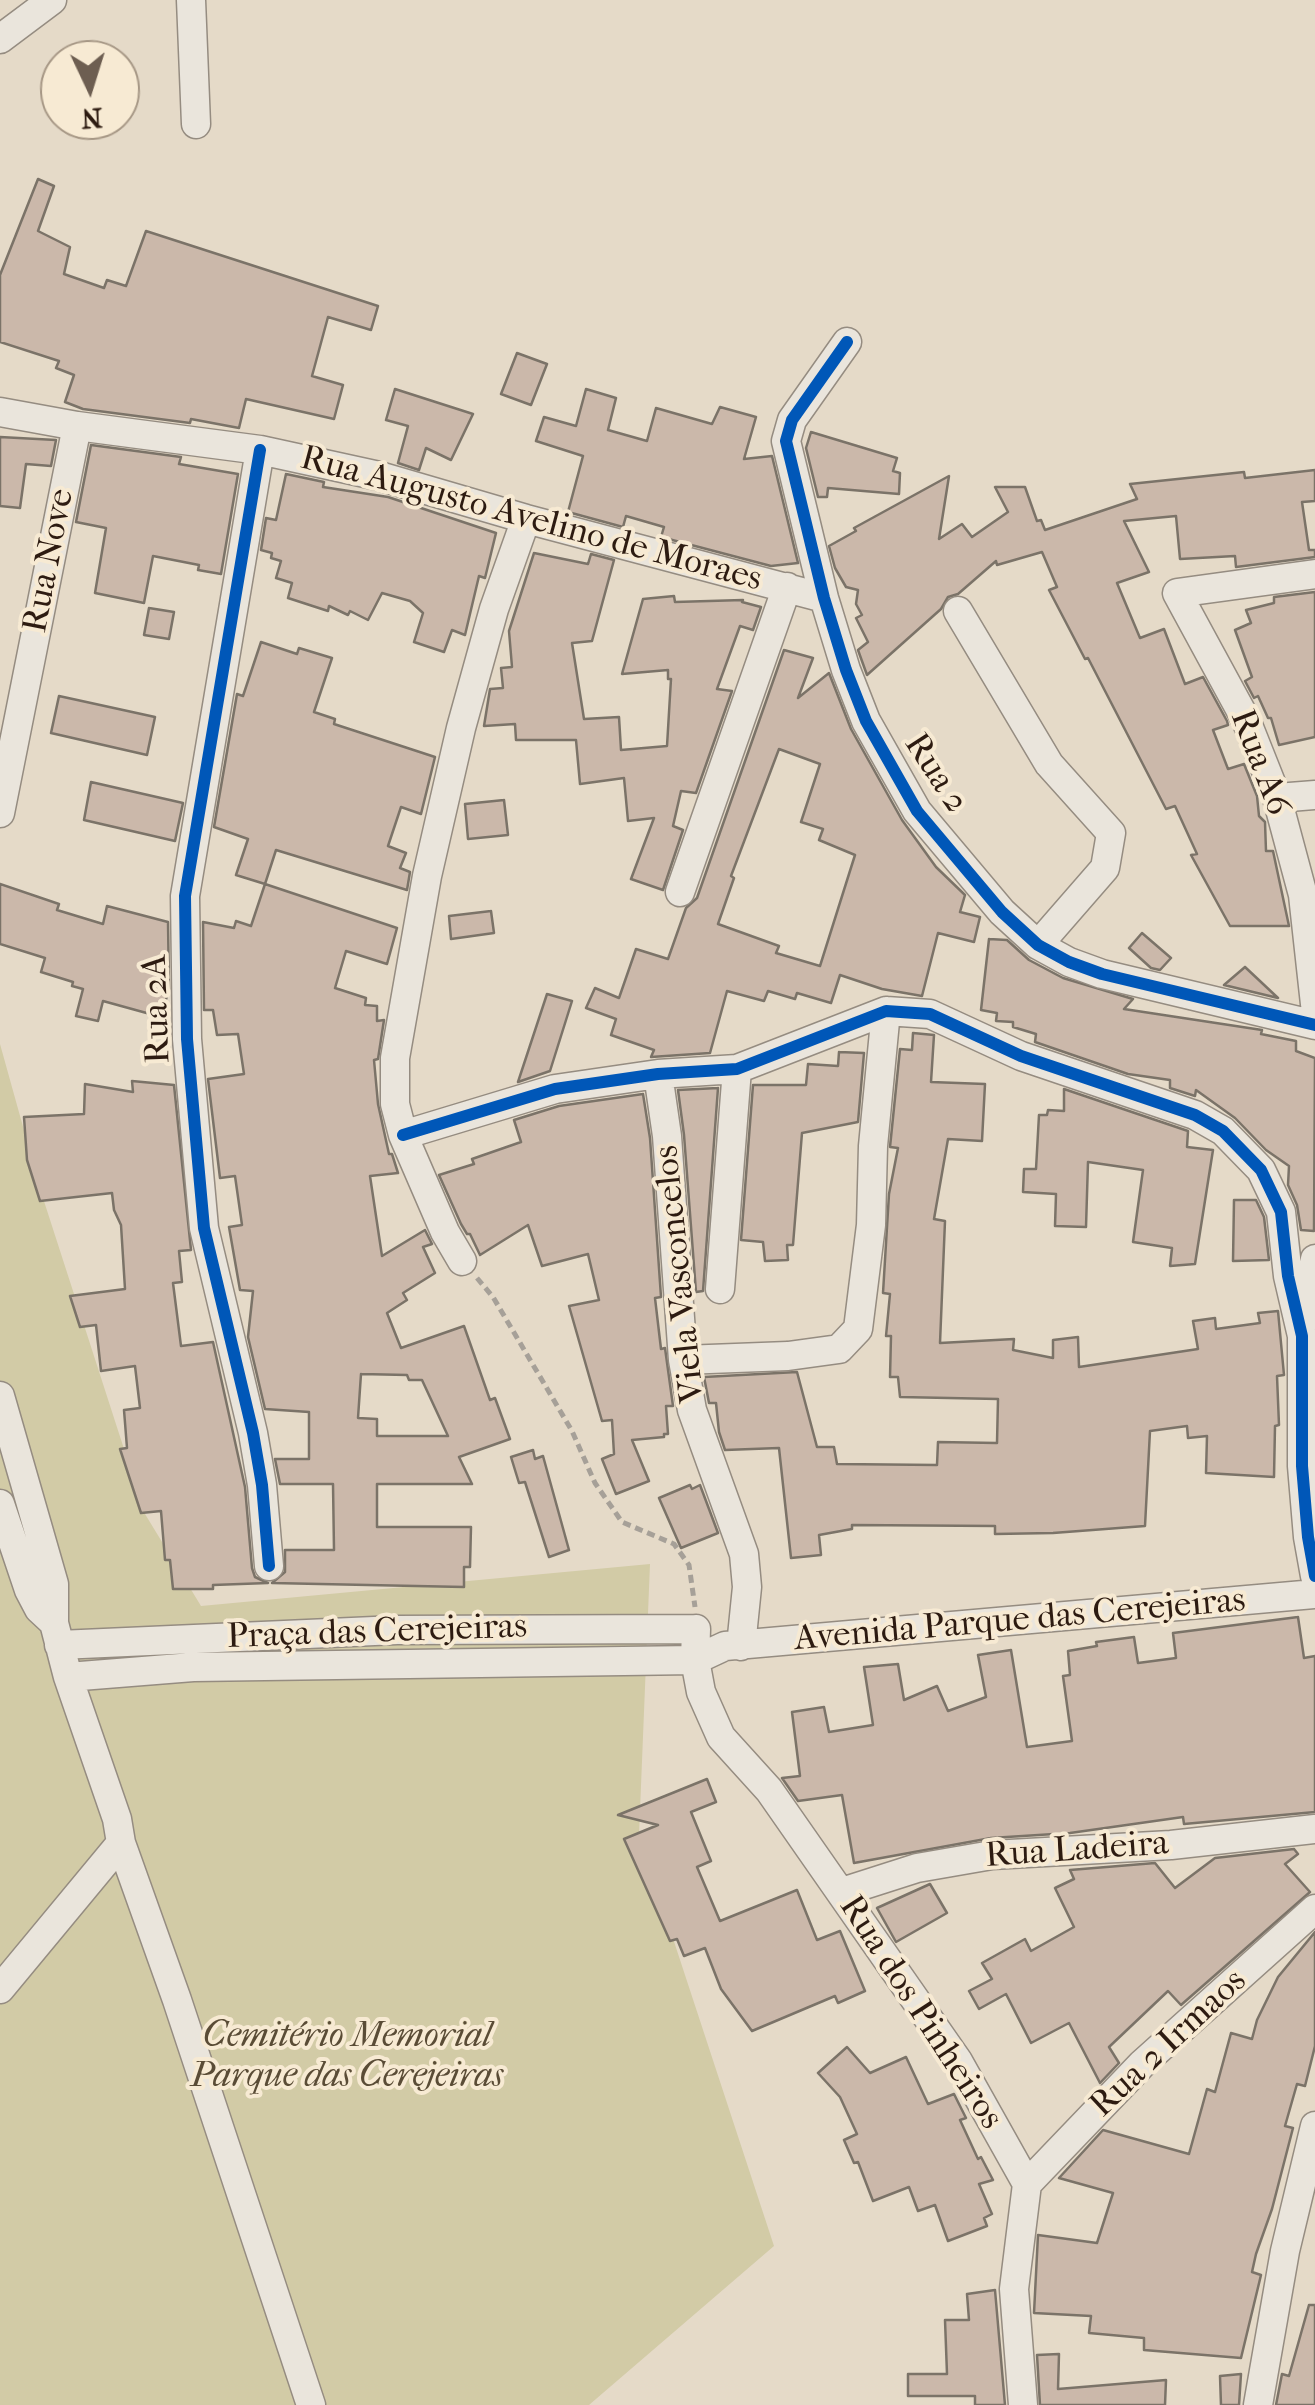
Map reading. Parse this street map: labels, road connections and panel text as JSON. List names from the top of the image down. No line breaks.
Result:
{"streets":{"street":["Rua Augusto Avelino de Moraes","Rua Nove","Rua A6","Rua 2","Rua 2A","Viela Vasconcelos","Avenida Parque das Cerejeiras","Praça das Cerejeiras","Rua Ladeira","Rua dos Pinheiros","Rua 2 Irmaos"]},"crossings":[["Rua Augusto Avelino de Moraes","Rua Nove"],["Rua Augusto Avelino de Moraes","Rua 2"],["Rua Augusto Avelino de Moraes","Rua 2A"],["Viela Vasconcelos","Avenida Parque das Cerejeiras"],["Avenida Parque das Cerejeiras","Praça das Cerejeiras"],["Avenida Parque das Cerejeiras","Rua dos Pinheiros"],["Praça das Cerejeiras","Rua dos Pinheiros"],["Rua Ladeira","Rua dos Pinheiros"],["Rua dos Pinheiros","Rua 2 Irmaos"]],"parks":["Cemitério Memorial Parque das Cerejeiras"],"north":"bottom"}
